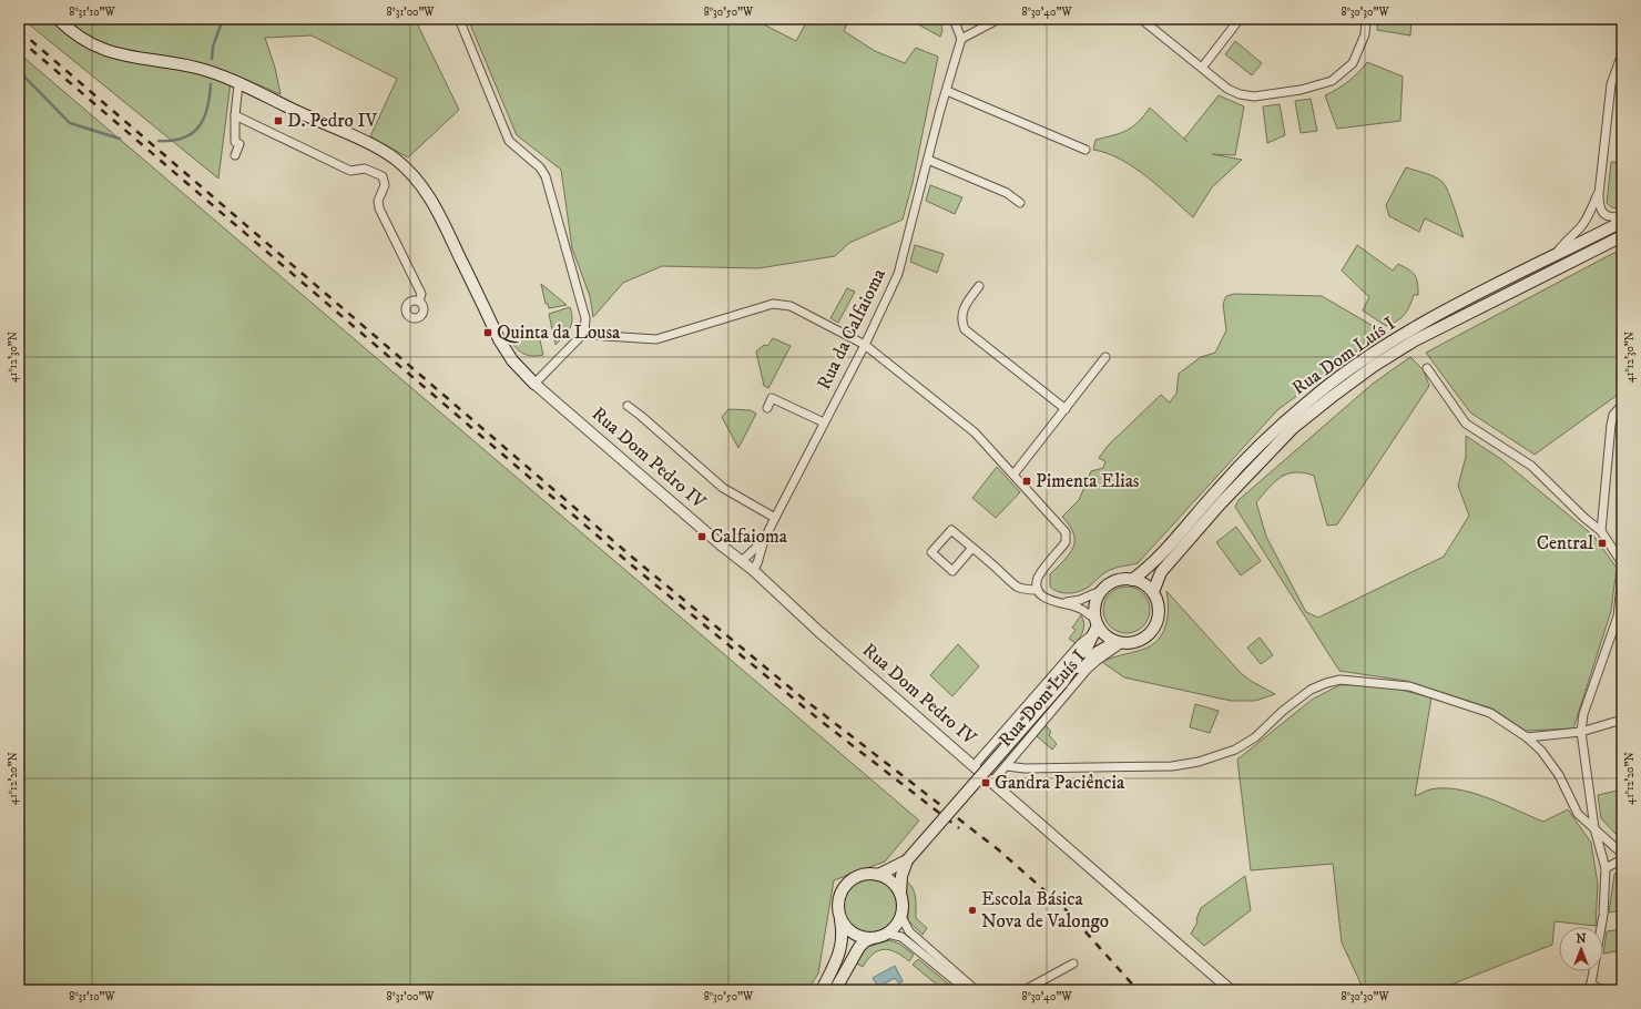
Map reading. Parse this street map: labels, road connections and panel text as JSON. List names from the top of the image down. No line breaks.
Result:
{"streets":{"main road":["Rua Dom Luís I","Rua Dom Pedro IV"],"street":["Rua da Calfaioma"]},"crossings":[["Rua da Calfaioma","Rua Dom Pedro IV"],["Rua Dom Luís I","Rua Dom Pedro IV"]],"places":{"transit":["D. Pedro IV","Quinta da Lousa","Pimenta Elias","Calfaioma","Central","Gandra Paciência"],"other":["Escola Básica Nova de Valongo"]},"north":"top","coordinates":["8°31'10\"W","8°31'00\"W","8°30'50\"W","8°30'40\"W","8°30'30\"W","41°12'30\"N","41°12'20\"N"]}
